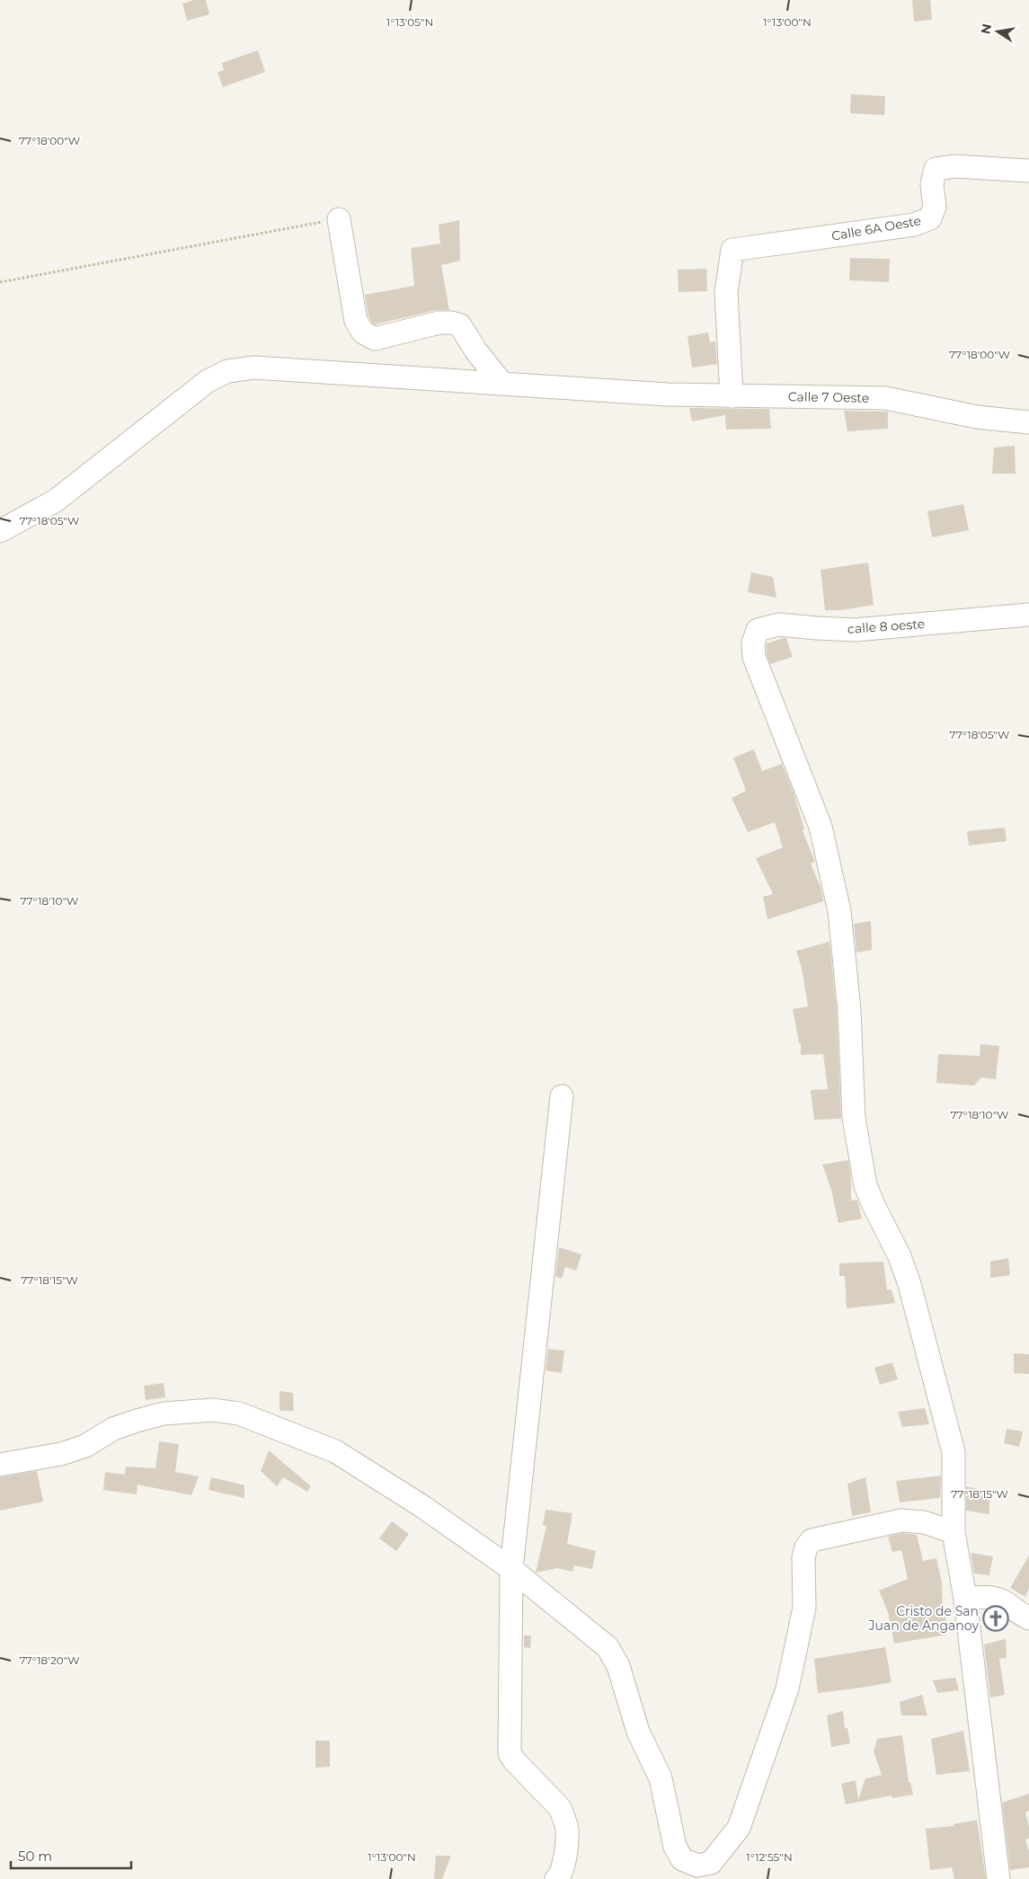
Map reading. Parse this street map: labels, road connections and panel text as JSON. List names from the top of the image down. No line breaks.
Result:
{"streets":{"street":["Calle 6A Oeste","Calle 7 Oeste","calle 8 oeste"]},"crossings":[["Calle 6A Oeste","Calle 7 Oeste"]],"places":{"church":["Cristo de San Juan de Anganoy"]},"scale_bar":"50 m","north":"left","coordinates":["1°13'05\"N","1°13'00\"N","77°18'00\"W","77°18'05\"W","77°18'10\"W","77°18'15\"W","77°18'20\"W","1°12'55\"N"]}
